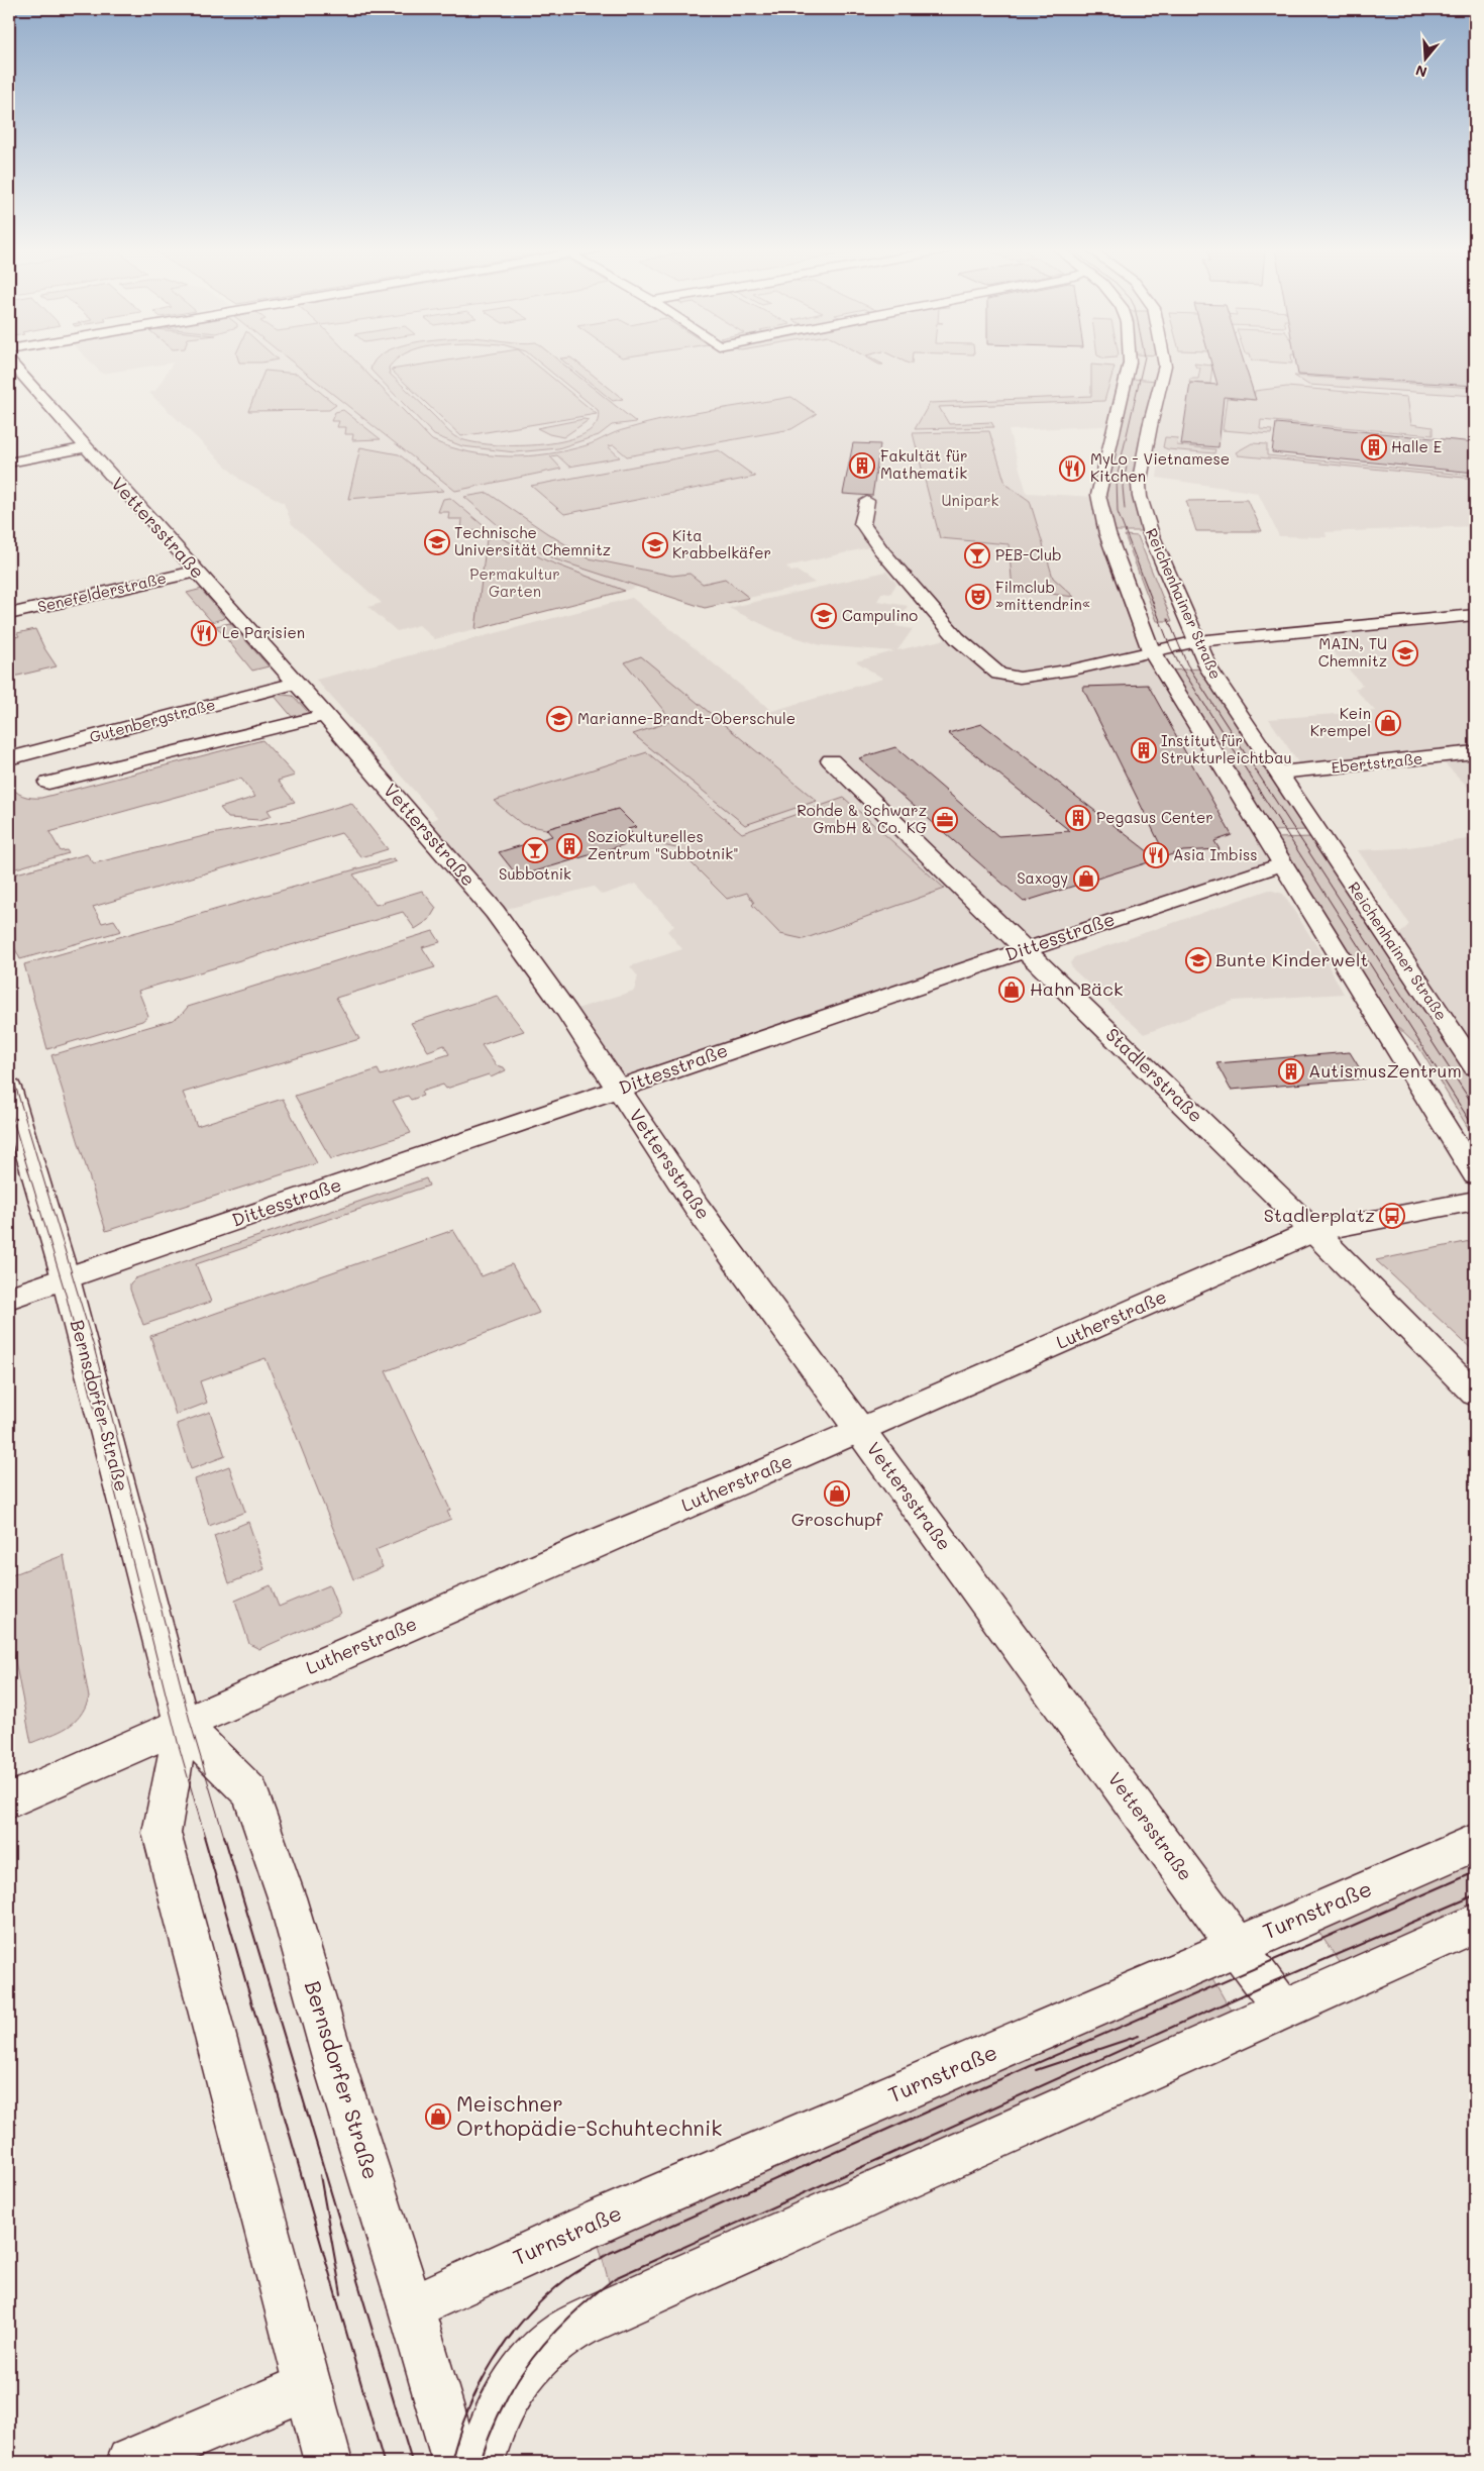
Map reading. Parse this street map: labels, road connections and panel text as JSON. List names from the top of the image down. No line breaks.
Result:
{"streets":{"street":["Vettersstraße","Senefelderstraße","Reichenhainer Straße","Gutenbergstraße","Ebertstraße","Dittesstraße","Stadlerstraße","Lutherstraße","Bernsdorfer Straße","Turnstraße"]},"crossings":[["Vettersstraße","Senefelderstraße"],["Vettersstraße","Gutenbergstraße"],["Vettersstraße","Dittesstraße"],["Vettersstraße","Lutherstraße"],["Vettersstraße","Turnstraße"],["Reichenhainer Straße","Ebertstraße"],["Dittesstraße","Stadlerstraße"],["Dittesstraße","Bernsdorfer Straße"],["Stadlerstraße","Lutherstraße"],["Lutherstraße","Bernsdorfer Straße"],["Bernsdorfer Straße","Turnstraße"]],"parks":["Unipark","Permakultur Garten"],"places":{"building":["Halle E","Fakultät für Mathematik","Institut für Strukturleichtbau","Pegasus Center","Soziokulturelles Zentrum \"Subbotnik\"","AutismusZentrum"],"restaurant":["MyLo - Vietnamese Kitchen","Le Parisien","Asia Imbiss"],"school or university":["Technische Universität Chemnitz","Kita Krabbelkäfer","Campulino","MAIN, TU Chemnitz","Marianne-Brandt-Oberschule","Bunte Kinderwelt"],"bar":["PEB-Club","Subbotnik"],"theatre":["Filmclub »mittendrin«"],"shop":["Kein Krempel","Saxogy","Hahn Bäck","Groschupf","Meischner Orthopädie-Schuhtechnik"],"office":["Rohde & Schwarz GmbH & Co. KG"],"bus stop":["Stadlerplatz"]},"north":"bottom"}
